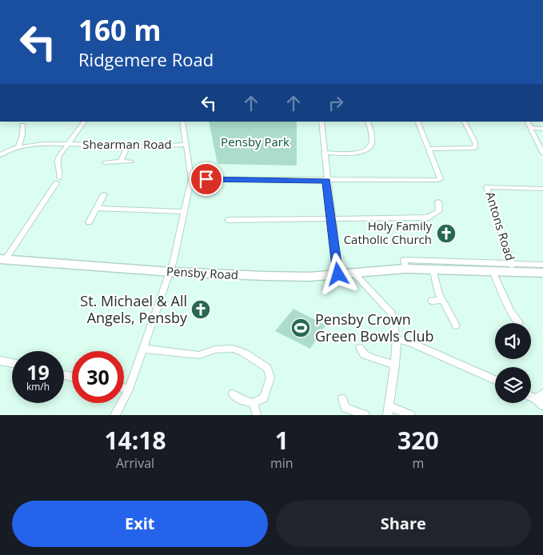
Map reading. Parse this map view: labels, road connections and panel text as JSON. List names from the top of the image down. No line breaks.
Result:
{"streets":{"main road":["Pensby Road"],"street":["Shearman Road","Antons Road"]},"crossings":[["Antons Road","Pensby Road"]],"parks":["Pensby Park"],"places":{"church":["Holy Family Catholic Church","St. Michael & All Angels, Pensby"],"sports":["Pensby Crown Green Bowls Club"]},"page":{"turn":["160 m","Ridgemere Road"],"speed":"19 km/h","limit":"30","eta":["14:18","Arrival","1","min","320","m"],"buttons":["Exit","Share"]}}
